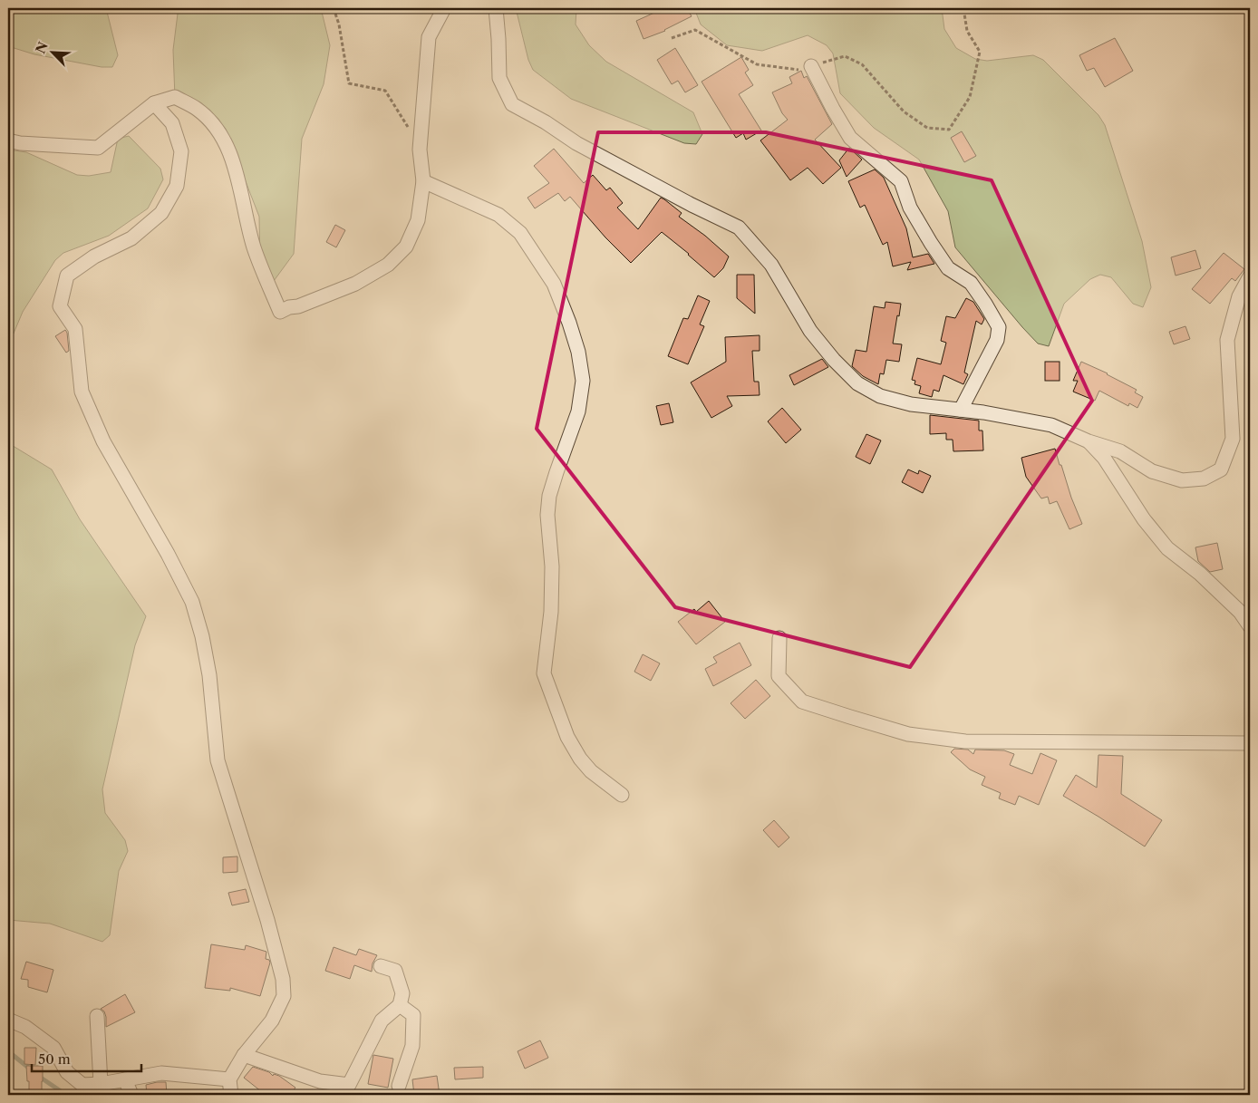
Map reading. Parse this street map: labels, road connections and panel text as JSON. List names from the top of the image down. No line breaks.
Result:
{"scale_bar":"50 m","north":"top left"}
